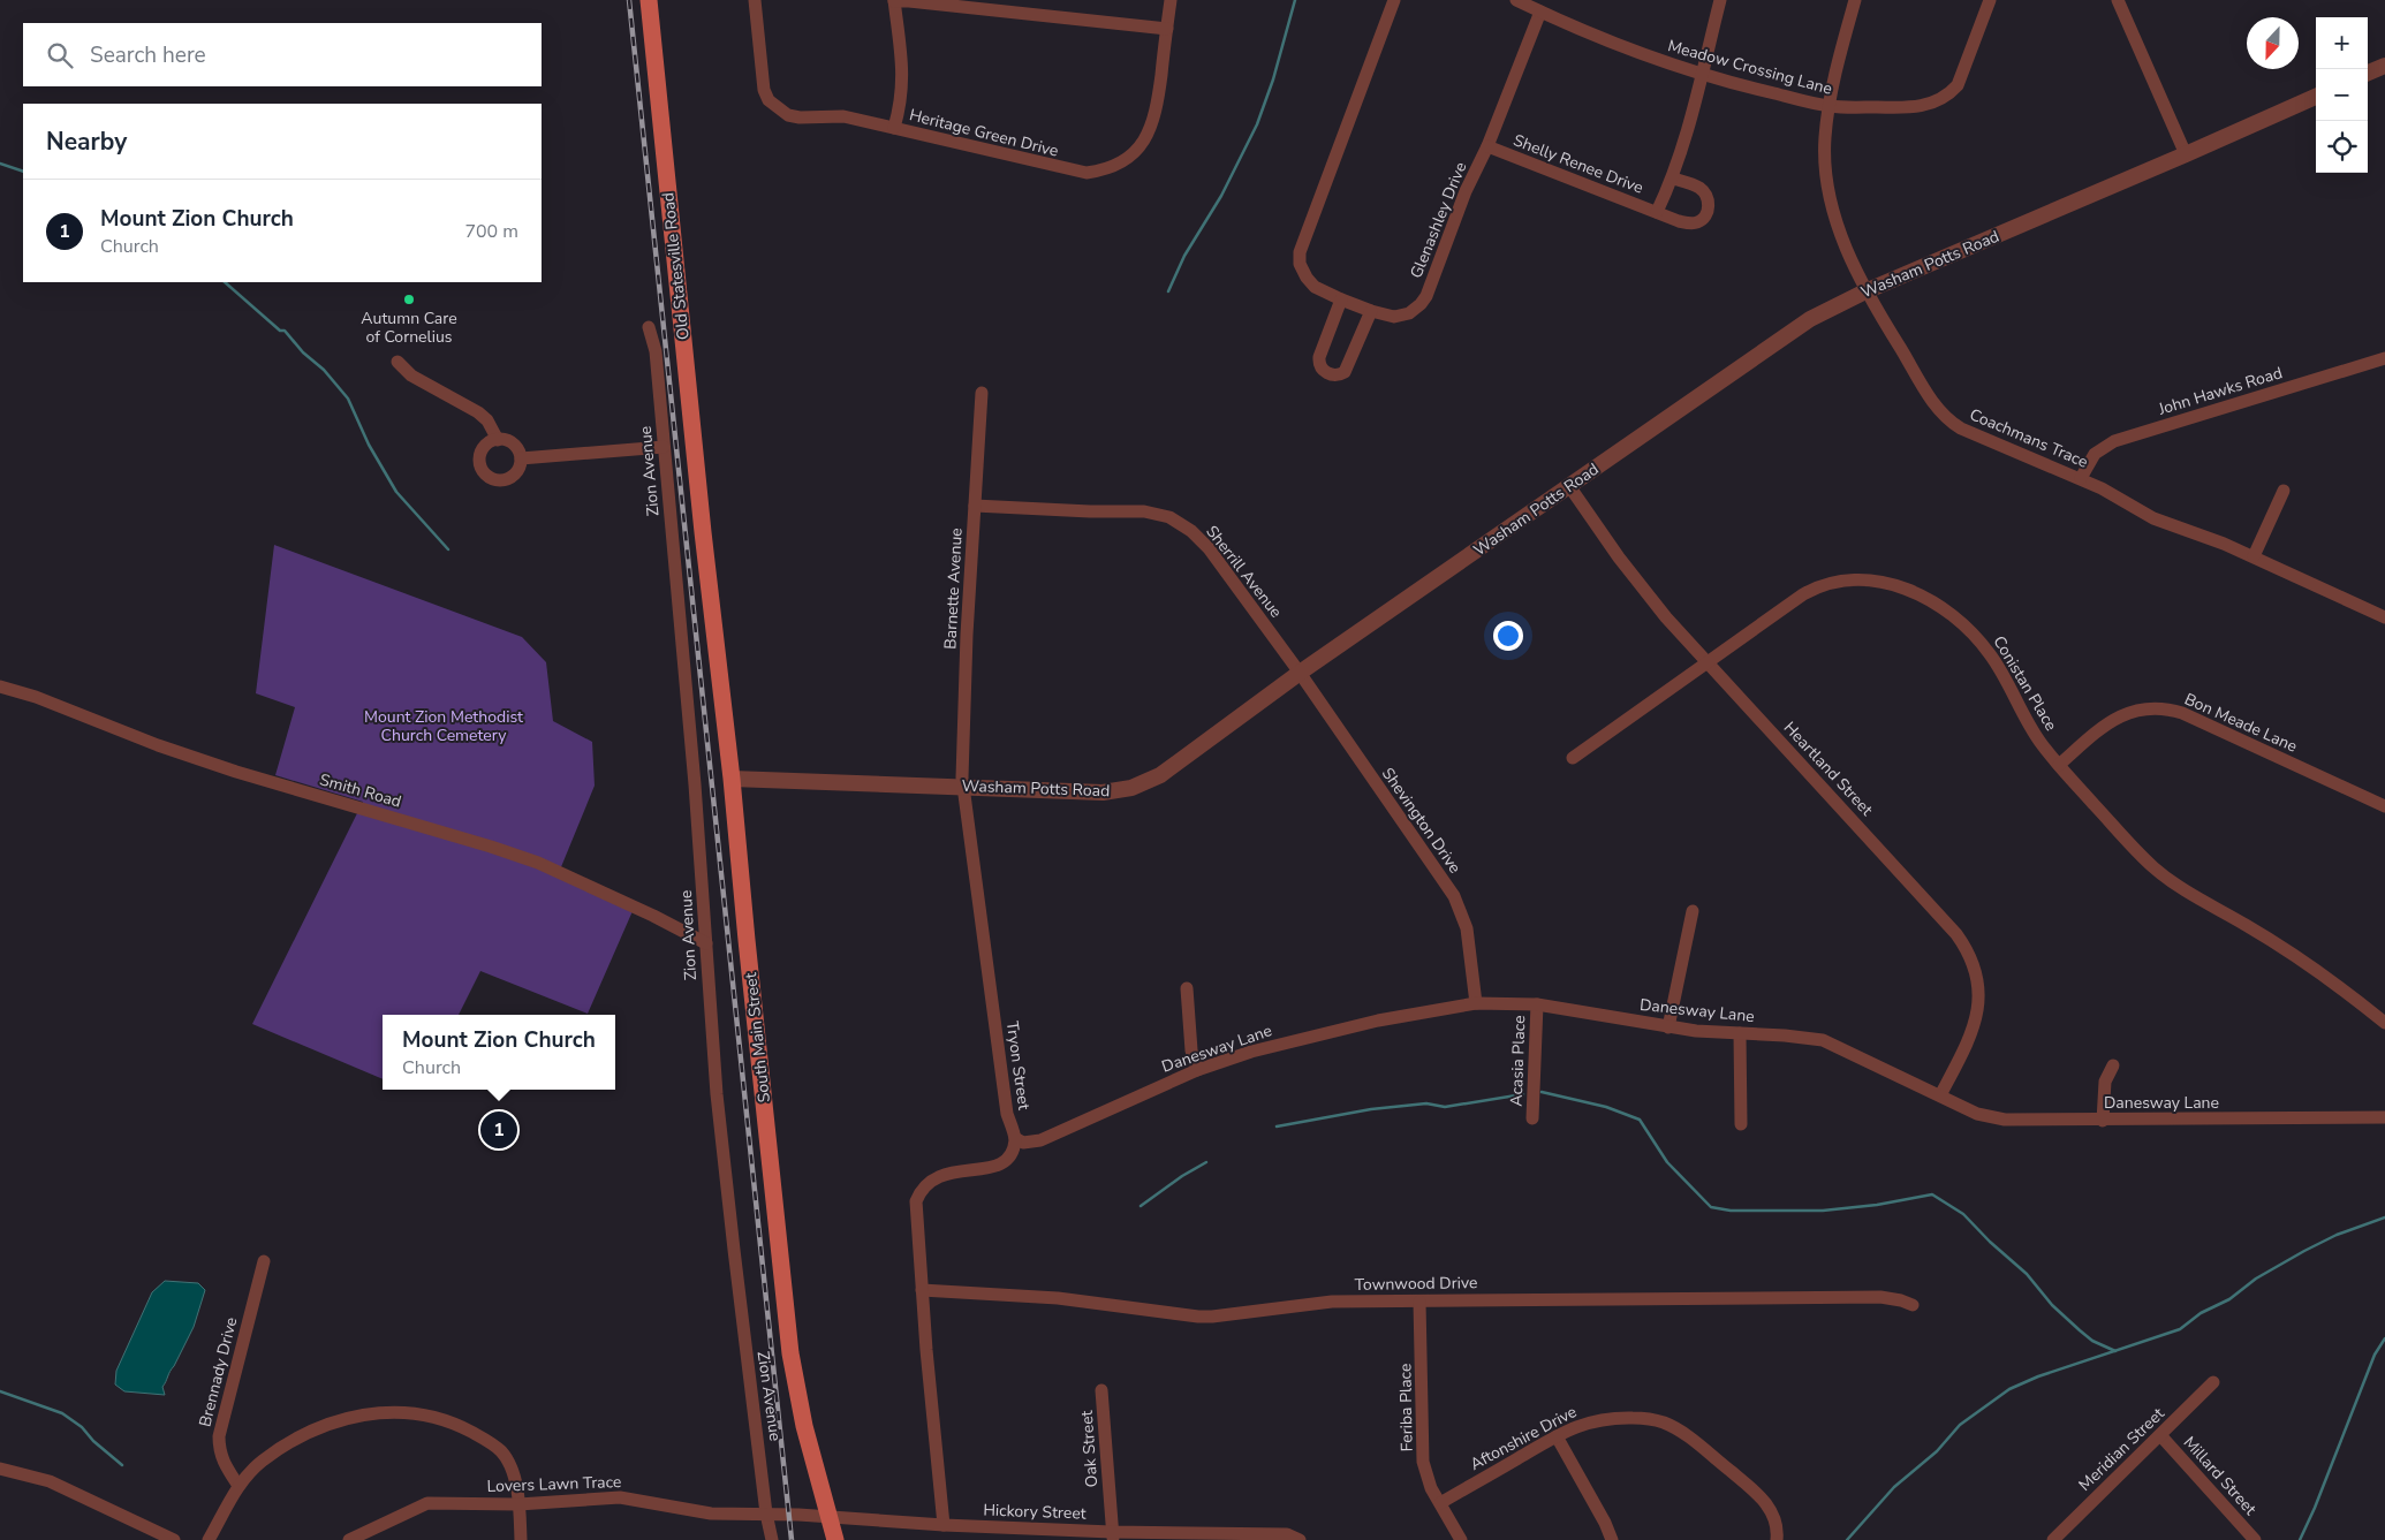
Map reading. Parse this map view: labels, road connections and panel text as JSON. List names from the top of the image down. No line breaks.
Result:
{"streets":{"main road":["Old Statesville Road","South Main Street"],"street":["Meadow Crossing Lane","Heritage Green Drive","Shelly Renee Drive","Glenashley Drive","Washam Potts Road","John Hawks Road","Coachmans Trace","Zion Avenue","Sherrill Avenue","Barnette Avenue","Conistan Place","Bon Meade Lane","Heartland Street","Smith Road","Shevington Drive","Danesway Lane","Acasia Place","Tryon Street","Townwood Drive","Brennady Drive","Feriba Place","Aftonshire Drive","Oak Street","Meridian Street","Millard Street","Lovers Lawn Trace","Hickory Street"]},"crossings":[["Meadow Crossing Lane","Glenashley Drive"],["Meadow Crossing Lane","Coachmans Trace"],["Shelly Renee Drive","Glenashley Drive"],["Washam Potts Road","Coachmans Trace"],["Washam Potts Road","Sherrill Avenue"],["Washam Potts Road","Barnette Avenue"],["Washam Potts Road","Heartland Street"],["Washam Potts Road","Shevington Drive"],["Washam Potts Road","South Main Street"],["Washam Potts Road","Tryon Street"],["Old Statesville Road","South Main Street"],["John Hawks Road","Coachmans Trace"],["Zion Avenue","Smith Road"],["Zion Avenue","Lovers Lawn Trace"],["Zion Avenue","Hickory Street"],["Sherrill Avenue","Barnette Avenue"],["Sherrill Avenue","Shevington Drive"],["Barnette Avenue","Tryon Street"],["Conistan Place","Bon Meade Lane"],["Conistan Place","Heartland Street"],["Heartland Street","Danesway Lane"],["Shevington Drive","Danesway Lane"],["Danesway Lane","Acasia Place"],["Danesway Lane","Tryon Street"],["South Main Street","Hickory Street"],["Townwood Drive","Feriba Place"],["Feriba Place","Aftonshire Drive"],["Oak Street","Hickory Street"],["Meridian Street","Millard Street"],["Lovers Lawn Trace","Hickory Street"]],"parks":["Mount Zion Methodist Church Cemetery"],"places":["Autumn Care of Cornelius"],"north":"bottom","page":{"map_buttons":["+","−"],"search":"Search here","heading":"Nearby","list":[{"mark":"1","name":"Mount Zion Church","note":"Church","value":"700 m"}],"popup":["Mount Zion Church","Church"],"pins":"1"}}
